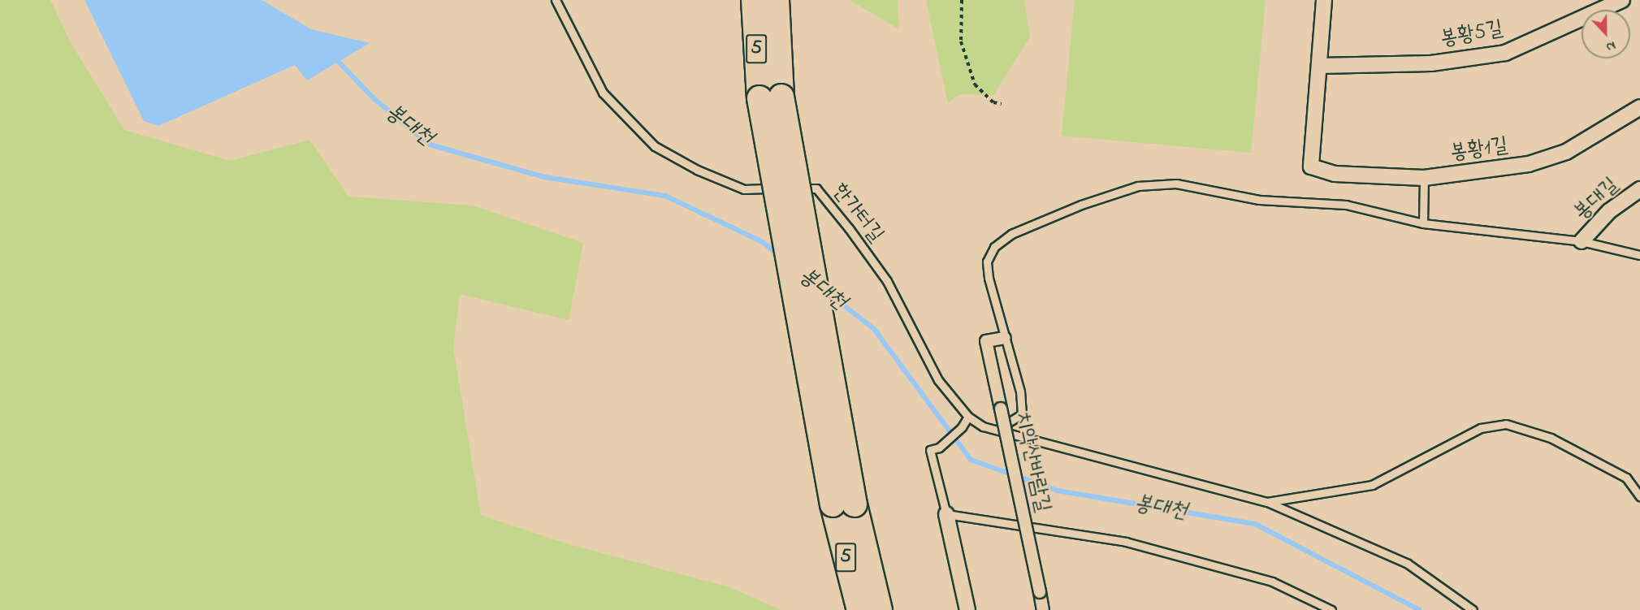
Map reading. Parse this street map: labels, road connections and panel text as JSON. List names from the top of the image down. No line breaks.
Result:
{"streets":{"highway":["5"],"street":["봉황5길","봉황1길","봉대길","치악산바람길"],"lane":["한가터길"]},"crossings":[["봉황5길","봉황1길"]],"water":["봉대천"],"north":"bottom"}
